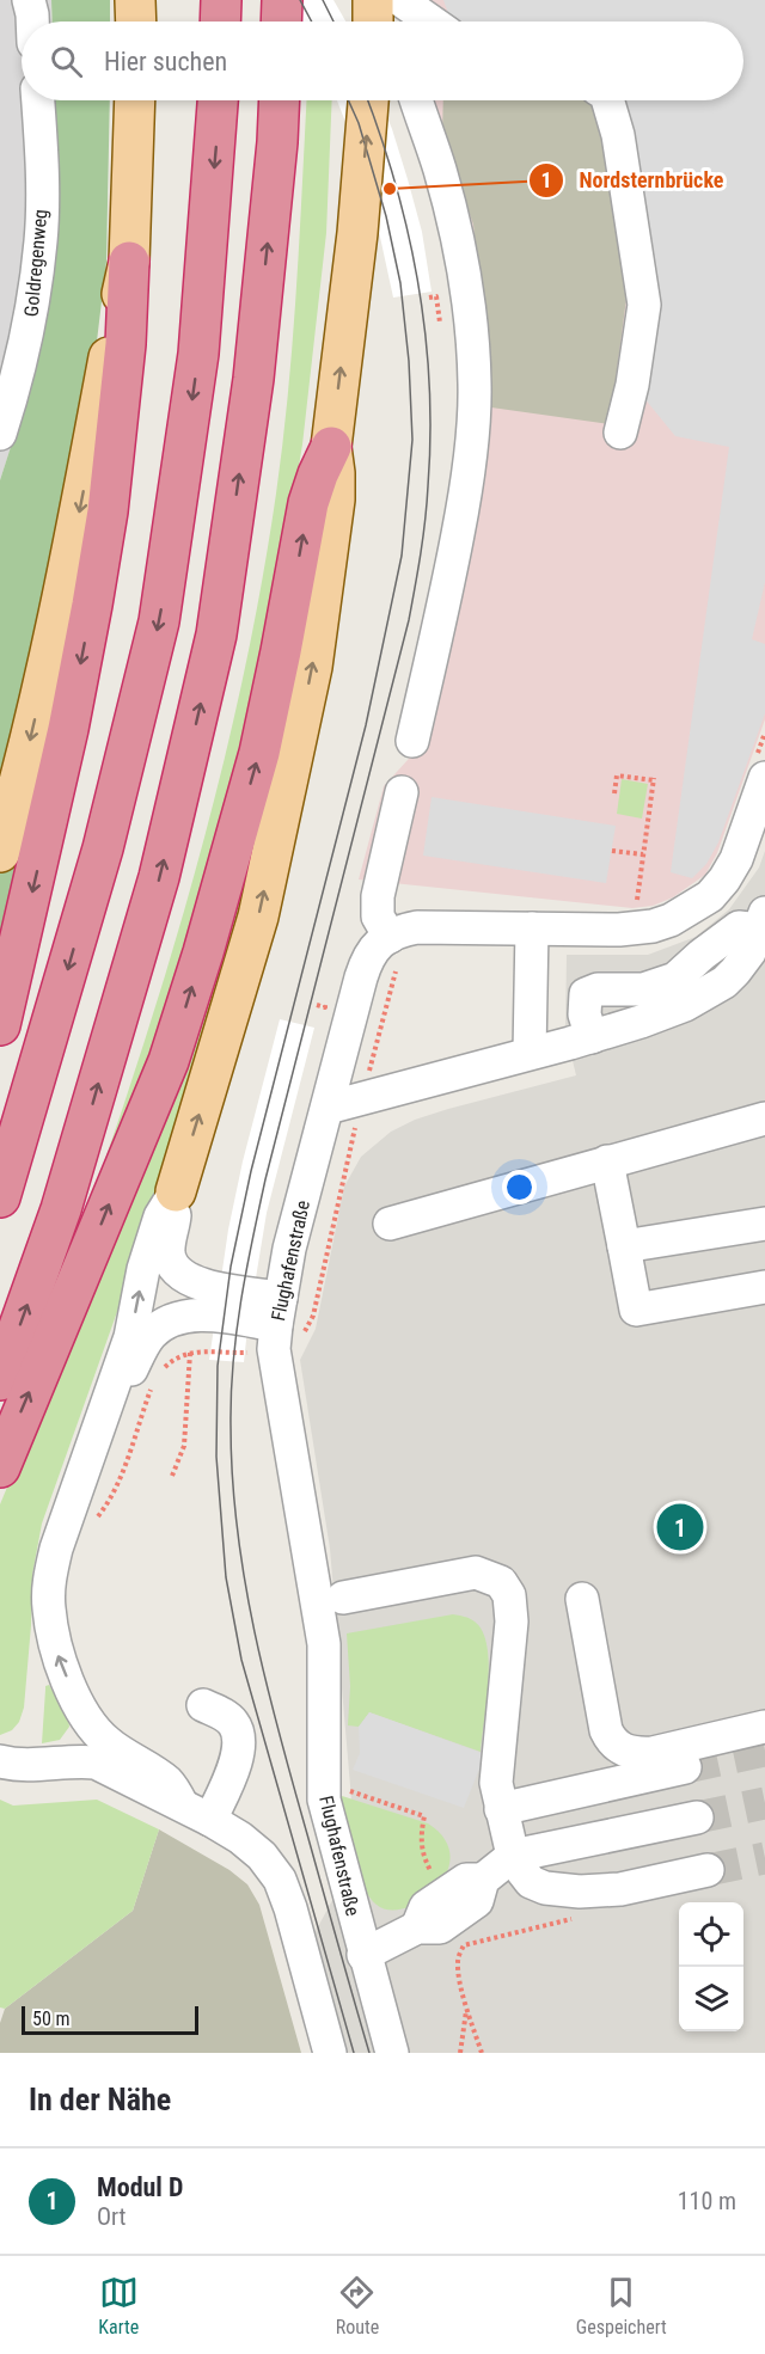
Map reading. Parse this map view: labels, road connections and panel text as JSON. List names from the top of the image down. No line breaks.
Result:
{"streets":{"street":["Goldregenweg","Flughafenstraße"]},"places":["Nordsternbrücke"],"scale_bar":"50 m","page":{"search":"Hier suchen","pins":"1","scale":"50 m","heading":"In der Nähe","list":[{"mark":"1","name":"Modul D","note":"Ort","value":"110 m"}],"nav":["Karte","Route","Gespeichert"]}}
